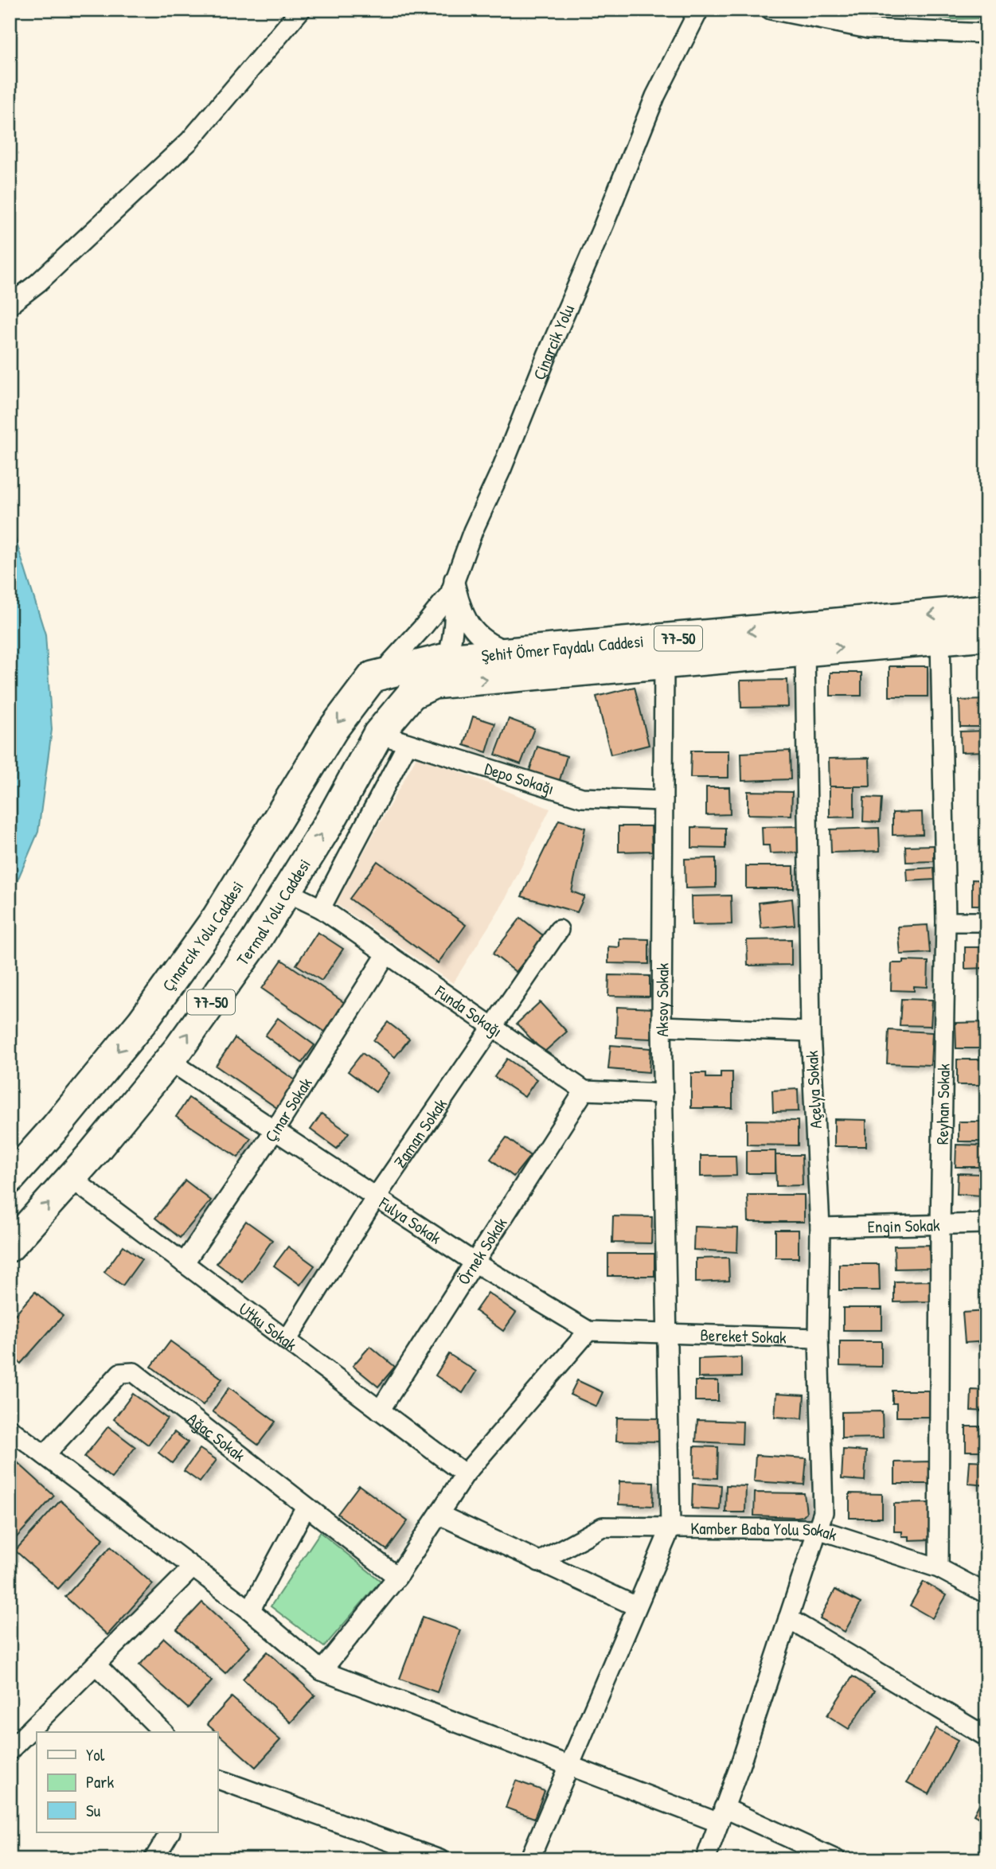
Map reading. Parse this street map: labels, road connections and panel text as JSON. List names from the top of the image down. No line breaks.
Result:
{"streets":{"main road":["77-50","Şehit Ömer Faydalı Caddesi","Termal Yolu Caddesi","Çınarcık Yolu Caddesi"],"street":["Çinarcik Yolu","Depo Sokağı","Aksoy Sokak","Funda Sokağı","Açelya Sokak","Reyhan Sokak","Çınar Sokak","Zaman Sokak","Fulya Sokak","Engin Sokak","Örnek Sokak","Utku Sokak","Bereket Sokak","Ağaç Sokak","Kamber Baba Yolu Sokak"]},"crossings":[["Çinarcik Yolu","Şehit Ömer Faydalı Caddesi"],["Çinarcik Yolu","Çınarcık Yolu Caddesi"],["77-50","Şehit Ömer Faydalı Caddesi"],["77-50","Termal Yolu Caddesi"],["Şehit Ömer Faydalı Caddesi","Termal Yolu Caddesi"],["Şehit Ömer Faydalı Caddesi","Çınarcık Yolu Caddesi"],["Şehit Ömer Faydalı Caddesi","Aksoy Sokak"],["Şehit Ömer Faydalı Caddesi","Açelya Sokak"],["Şehit Ömer Faydalı Caddesi","Reyhan Sokak"],["Depo Sokağı","Termal Yolu Caddesi"],["Depo Sokağı","Aksoy Sokak"],["Termal Yolu Caddesi","Funda Sokağı"],["Termal Yolu Caddesi","Fulya Sokak"],["Termal Yolu Caddesi","Utku Sokak"],["Aksoy Sokak","Fulya Sokak"],["Aksoy Sokak","Bereket Sokak"],["Aksoy Sokak","Kamber Baba Yolu Sokak"],["Funda Sokağı","Çınar Sokak"],["Funda Sokağı","Zaman Sokak"],["Funda Sokağı","Örnek Sokak"],["Açelya Sokak","Engin Sokak"],["Açelya Sokak","Bereket Sokak"],["Açelya Sokak","Kamber Baba Yolu Sokak"],["Reyhan Sokak","Engin Sokak"],["Reyhan Sokak","Kamber Baba Yolu Sokak"],["Çınar Sokak","Fulya Sokak"],["Çınar Sokak","Utku Sokak"],["Zaman Sokak","Fulya Sokak"],["Zaman Sokak","Utku Sokak"],["Fulya Sokak","Örnek Sokak"],["Fulya Sokak","Bereket Sokak"],["Örnek Sokak","Utku Sokak"]],"one_way":["Termal Yolu Caddesi","Çınarcık Yolu Caddesi"],"legend":["Yol","Park","Su"]}
